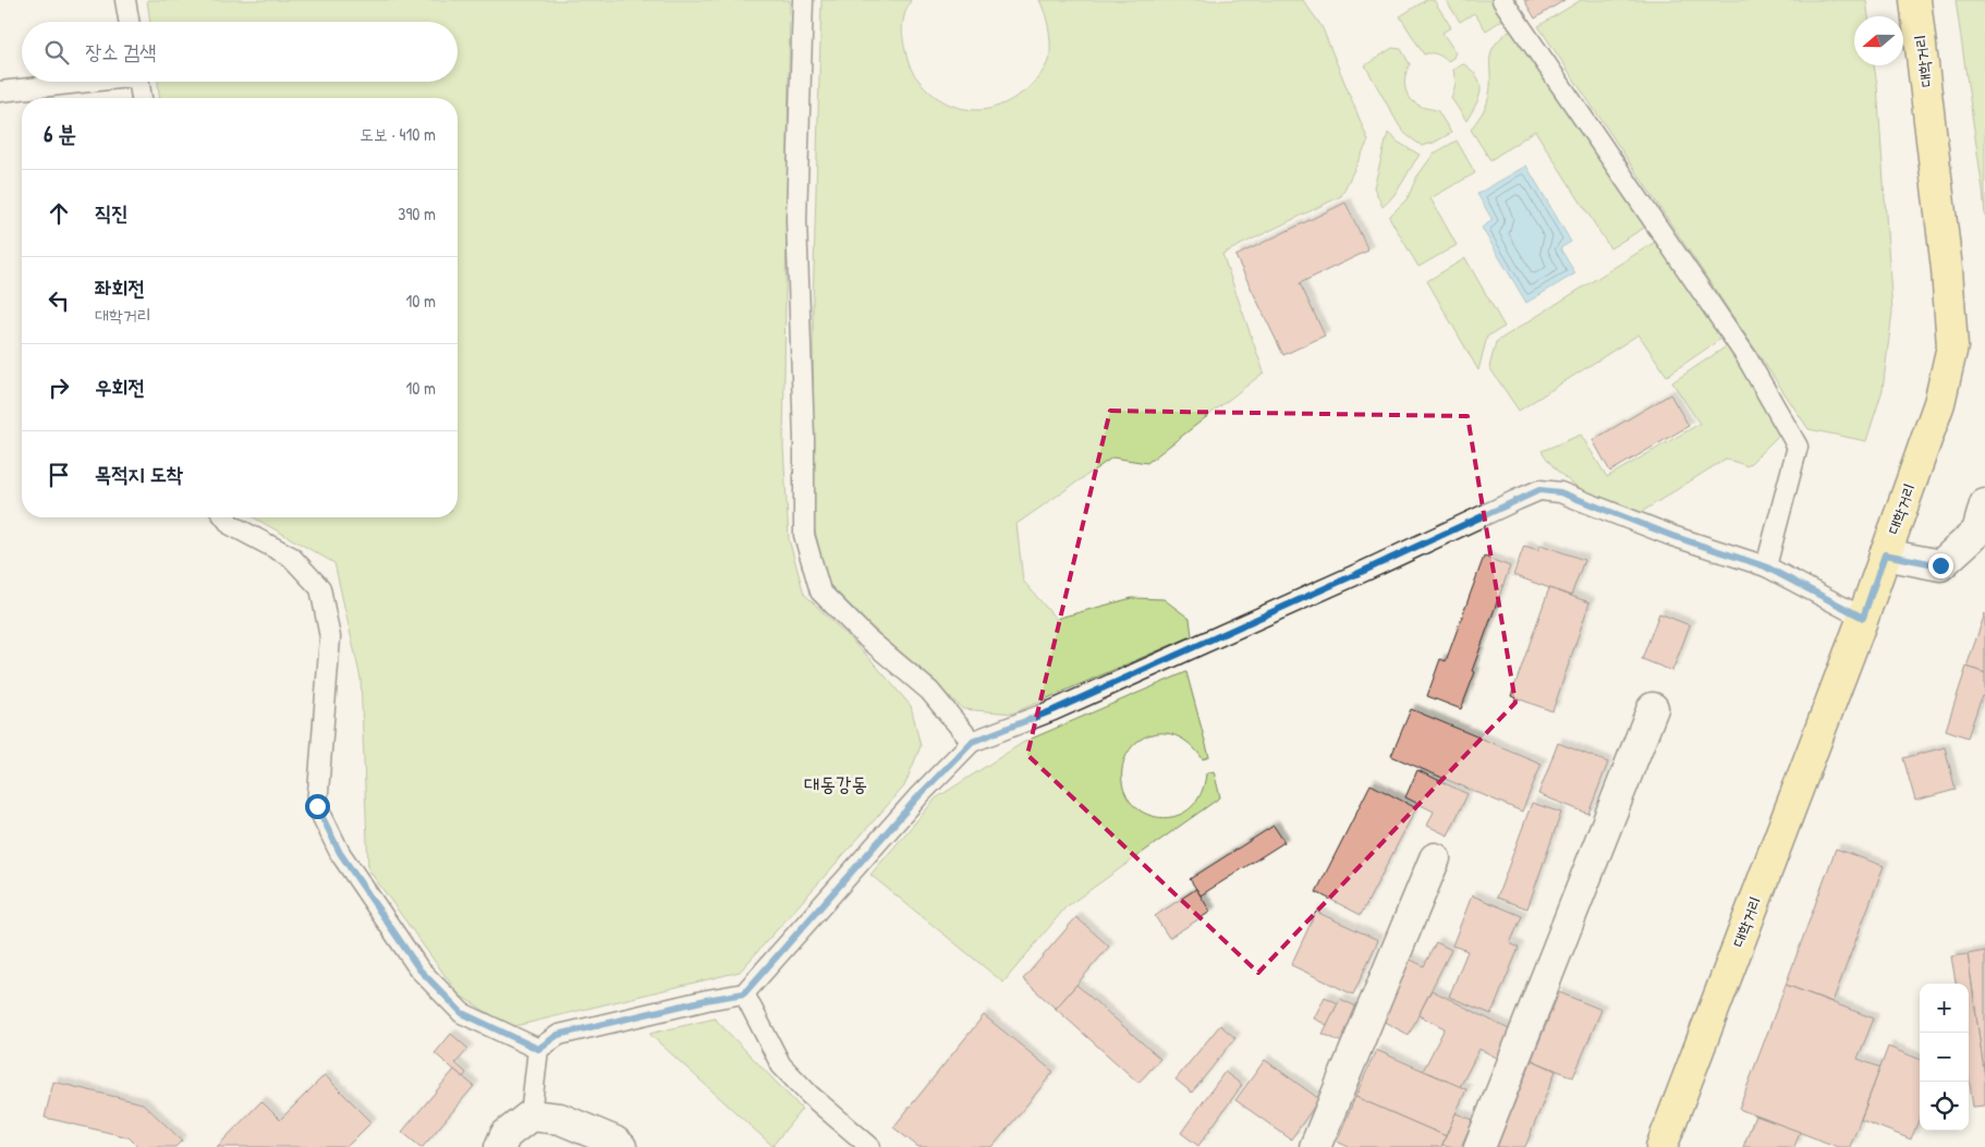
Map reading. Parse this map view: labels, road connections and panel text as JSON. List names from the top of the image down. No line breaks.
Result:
{"streets":{"main road":["대학거리"]},"districts":["대동강동"],"north":"left","page":{"search":"장소 검색","heading":["6 분","도보 · 410 m"],"list":[["직진","390 m"],["좌회전","대학거리","10 m"],["우회전","10 m"],"목적지 도착"],"map_buttons":["+","−"]}}
